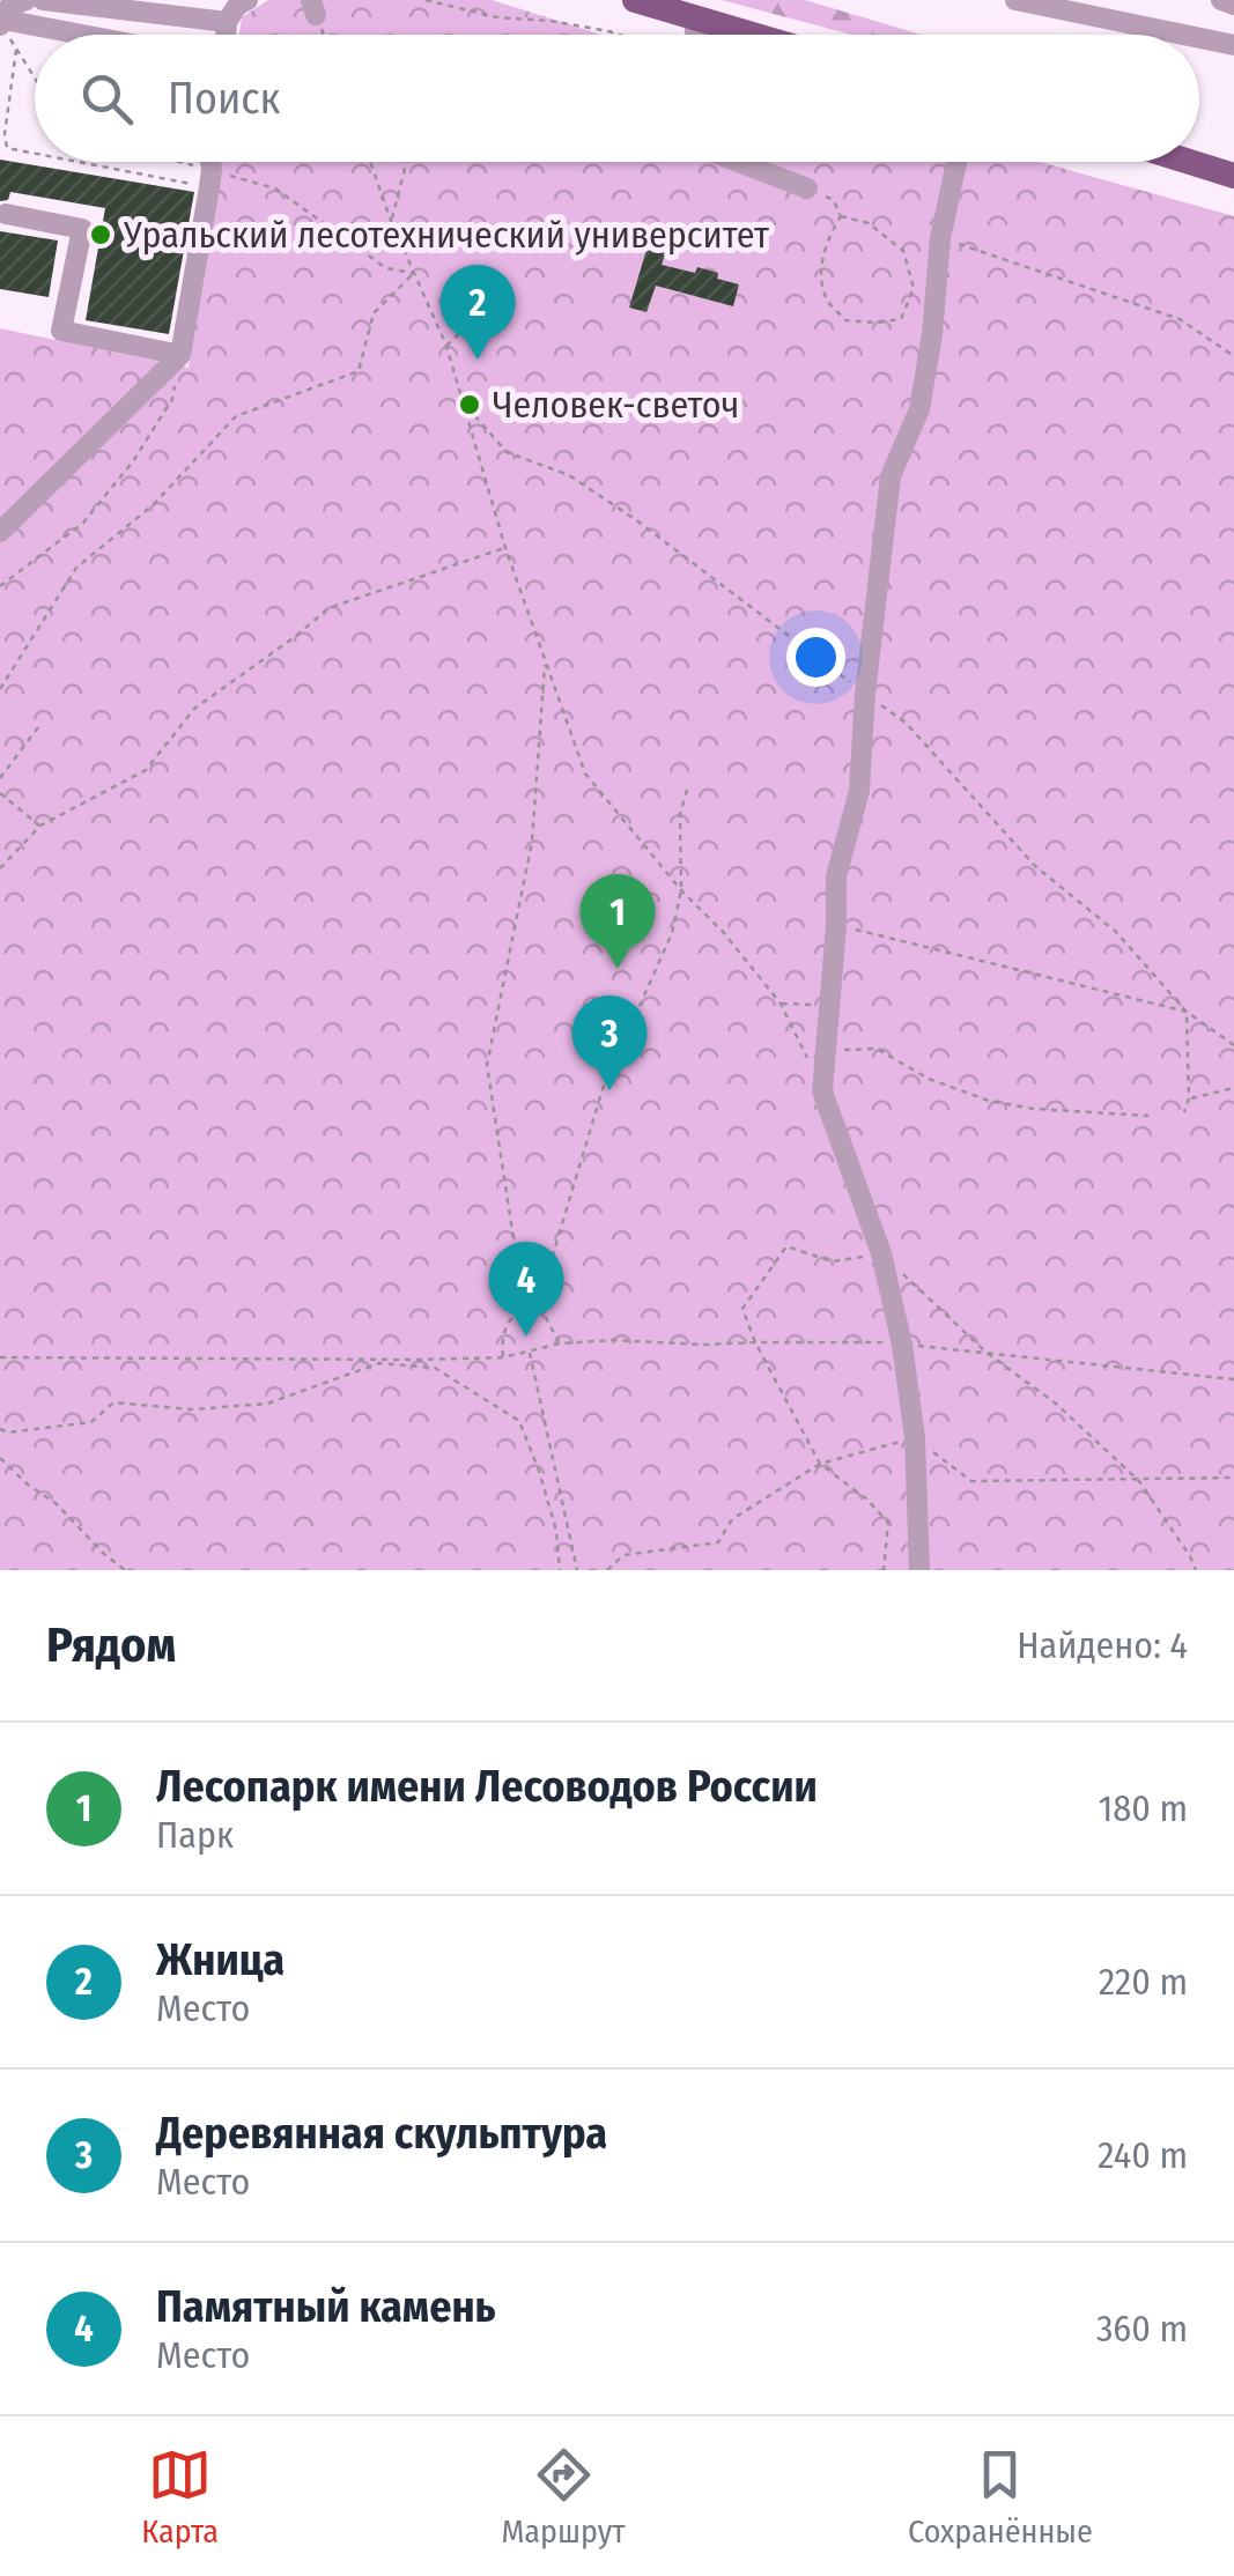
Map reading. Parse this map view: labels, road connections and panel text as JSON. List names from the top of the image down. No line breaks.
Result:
{"places":["Уральский лесотехнический университет","Человек-светоч"],"page":{"search":"Поиск","pins":["2","1","3","4"],"heading":["Рядом","Найдено: 4"],"list":[{"mark":"1","name":"Лесопарк имени Лесоводов России","note":"Парк","value":"180 m"},{"mark":"2","name":"Жница","note":"Место","value":"220 m"},{"mark":"3","name":"Деревянная скульптура","note":"Место","value":"240 m"},{"mark":"4","name":"Памятный камень","note":"Место","value":"360 m"}],"nav":["Карта","Маршрут","Сохранённые"]}}
